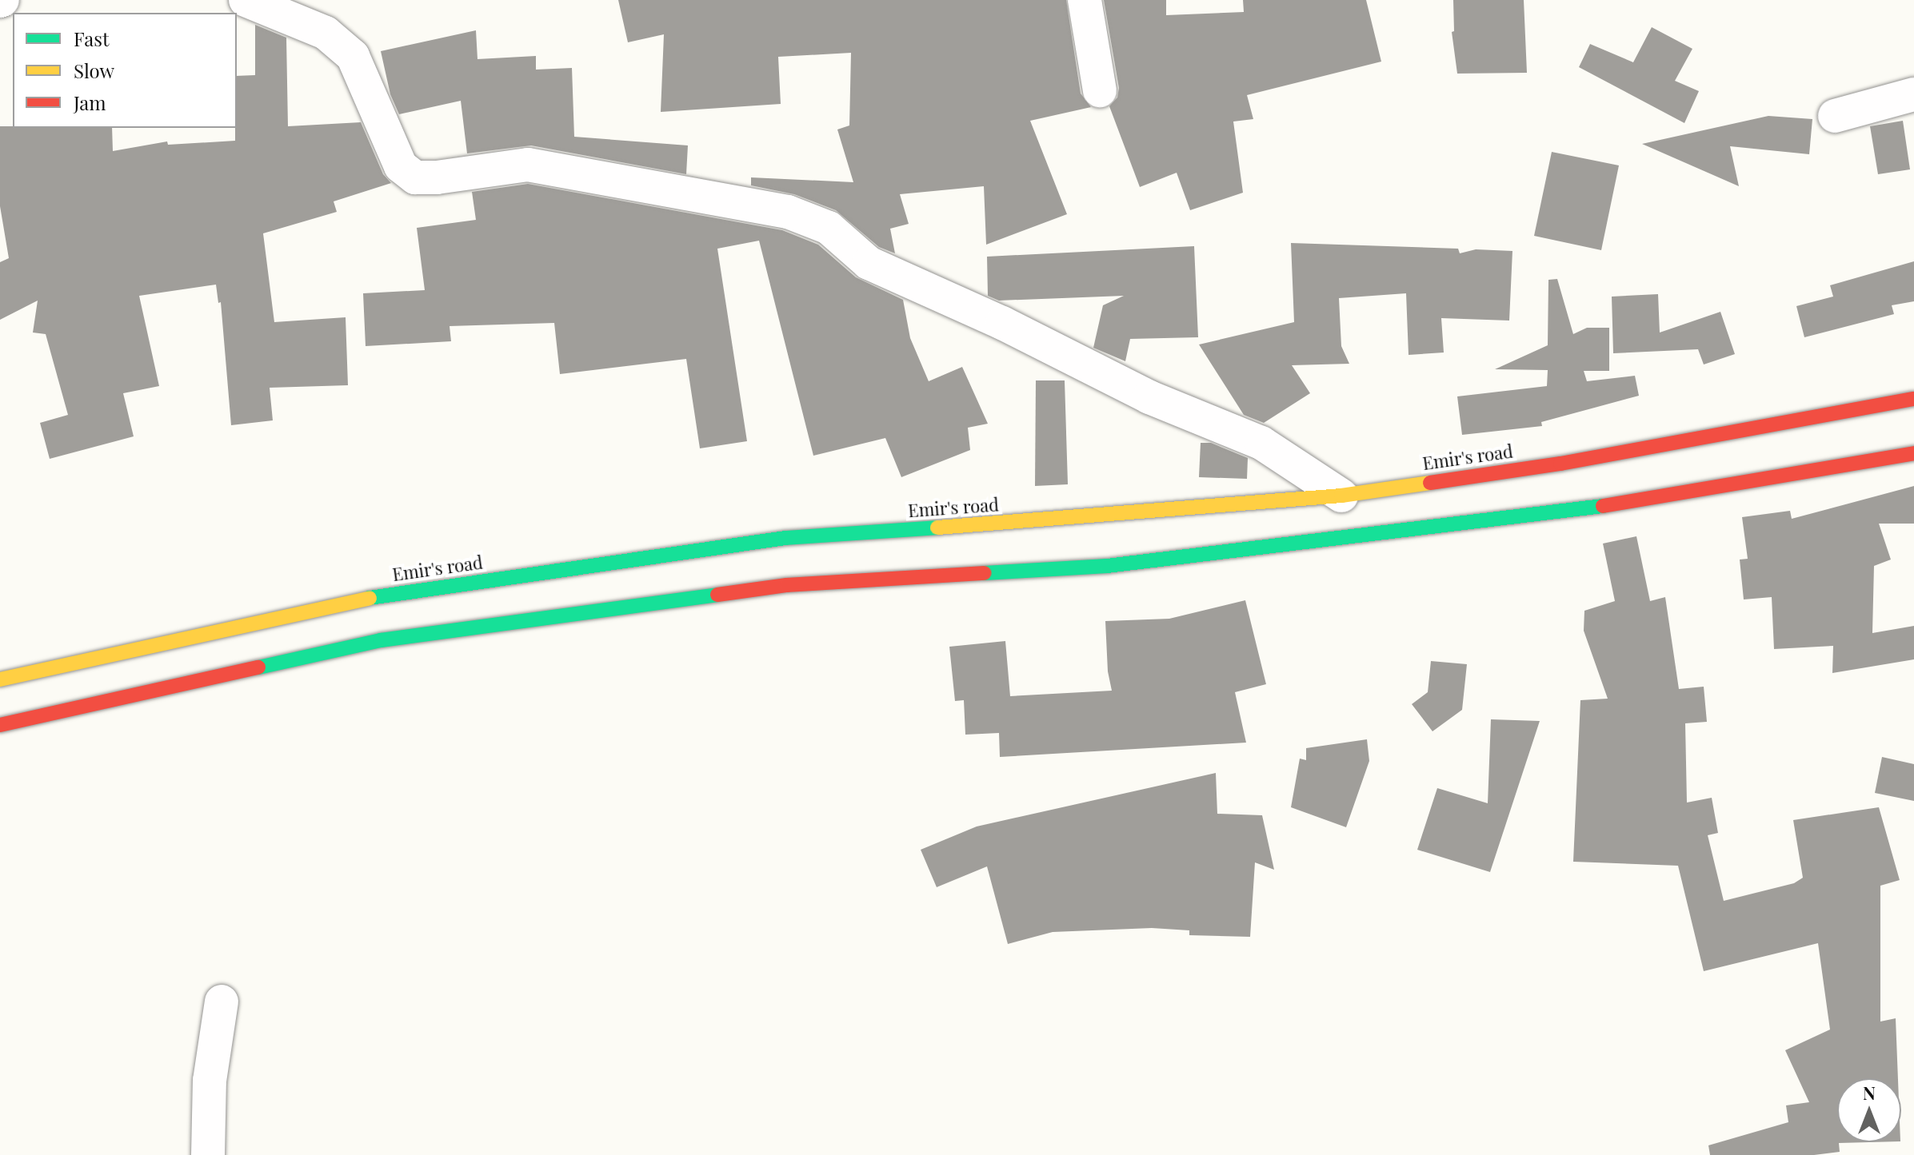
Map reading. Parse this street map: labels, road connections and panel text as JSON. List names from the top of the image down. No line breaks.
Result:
{"streets":{"main road":["Emir's road"]},"legend":["Fast","Slow","Jam"],"north":"top"}
